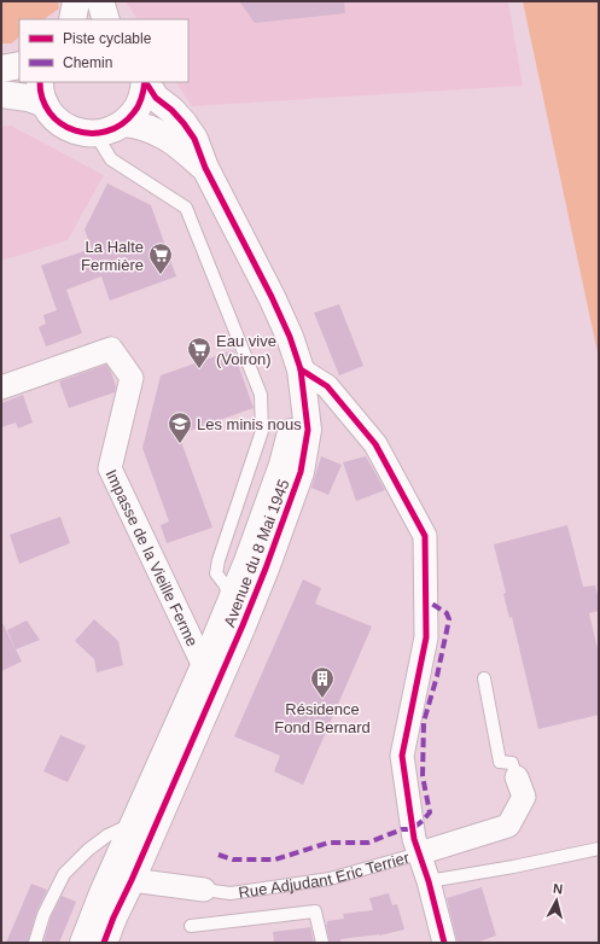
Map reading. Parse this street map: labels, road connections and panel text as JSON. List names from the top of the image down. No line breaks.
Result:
{"streets":{"main road":["Avenue du 8 Mai 1945"],"street":["Impasse de la Vieille Ferme","Rue Adjudant Eric Terrier"]},"crossings":[["Avenue du 8 Mai 1945","Impasse de la Vieille Ferme"],["Avenue du 8 Mai 1945","Rue Adjudant Eric Terrier"]],"places":{"supermarket":["La Halte Fermière","Eau vive (Voiron)"],"school or university":["Les minis nous"],"building":["Résidence Fond Bernard"]},"legend":["Piste cyclable","Chemin"],"north":"top"}
